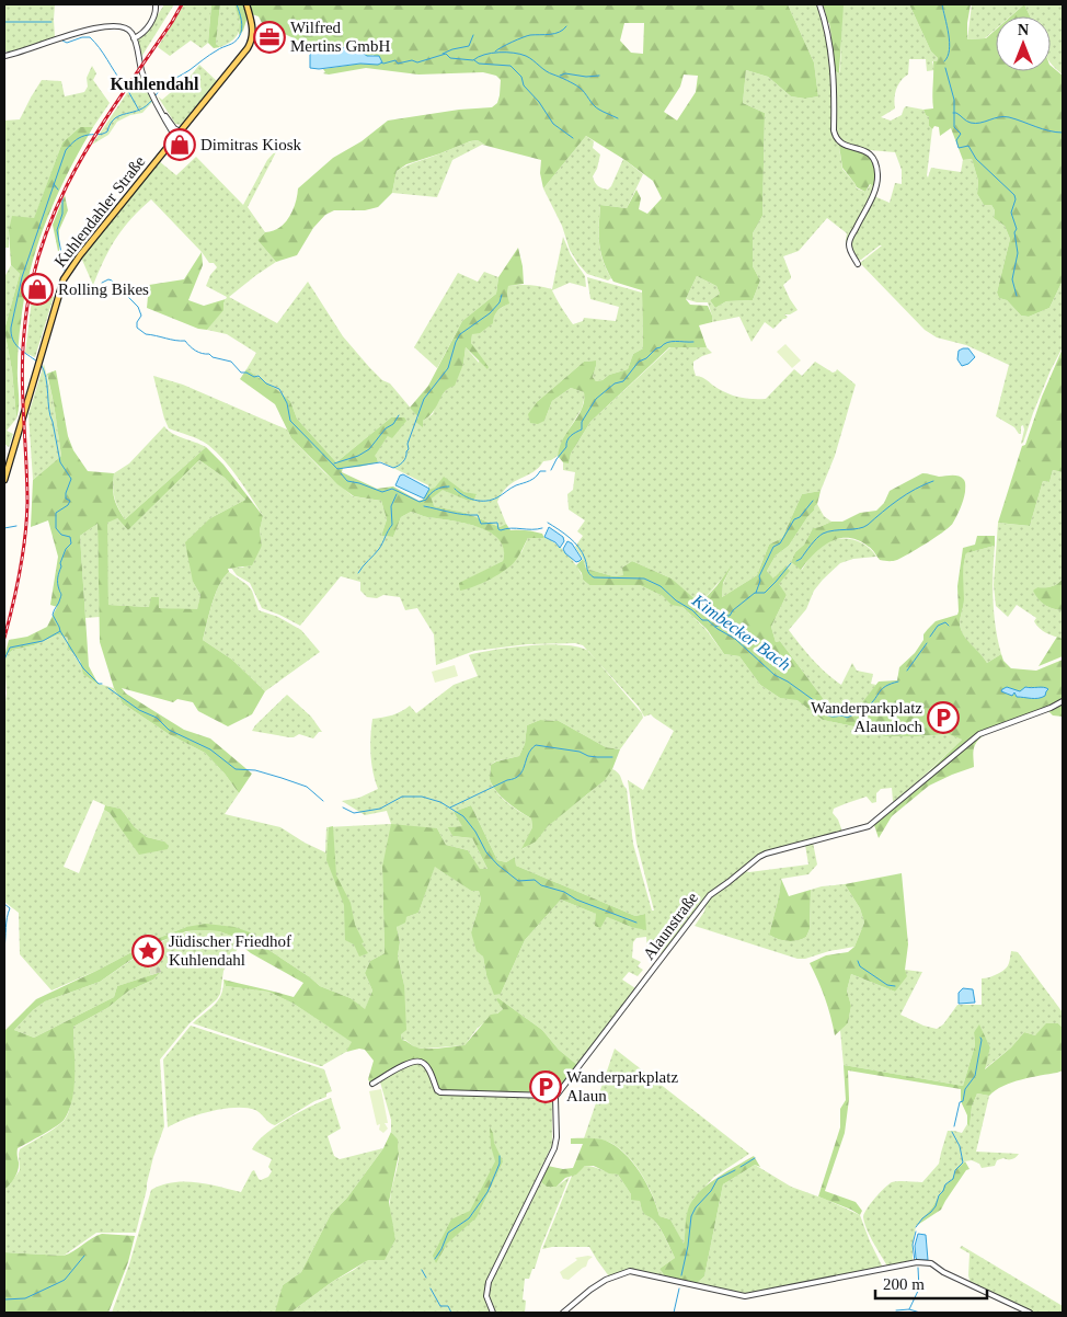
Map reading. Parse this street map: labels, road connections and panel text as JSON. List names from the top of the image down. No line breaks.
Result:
{"streets":{"main road":["Kuhlendahler Straße"],"street":["Alaunstraße"]},"districts":["Kuhlendahl"],"water":["Kimbecker Bach"],"places":{"office":["Wilfred Mertins GmbH"],"shop":["Dimitras Kiosk","Rolling Bikes"],"parking":["Wanderparkplatz Alaunloch","Wanderparkplatz Alaun"],"place":["Jüdischer Friedhof Kuhlendahl"]},"scale_bar":"200 m","north":"top"}
